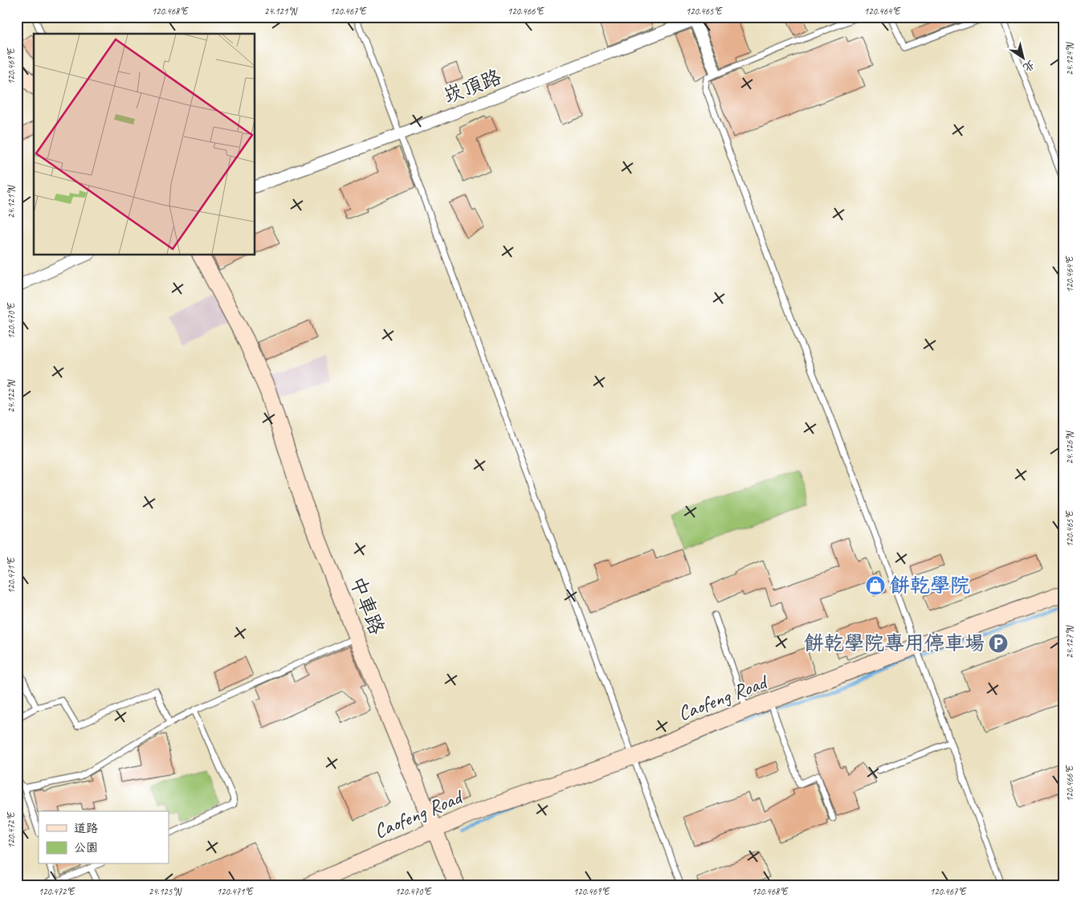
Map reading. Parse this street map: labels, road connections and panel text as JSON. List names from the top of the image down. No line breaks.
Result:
{"streets":{"street":["崁頂路","中車路","Caofeng Road"]},"crossings":[["中車路","Caofeng Road"]],"places":{"shop":["餅乾學院"],"parking":["餅乾學院專用停車場"]},"legend":["道路","公園"],"north":"bottom right","coordinates":["120.468°E","24.121°N","120.467°E","120.466°E","120.465°E","120.464°E","24.124°N","120.469°E","120.470°E","24.122°N","24.126°N","120.471°E","24.127°N","120.472°E","24.125°N"]}
